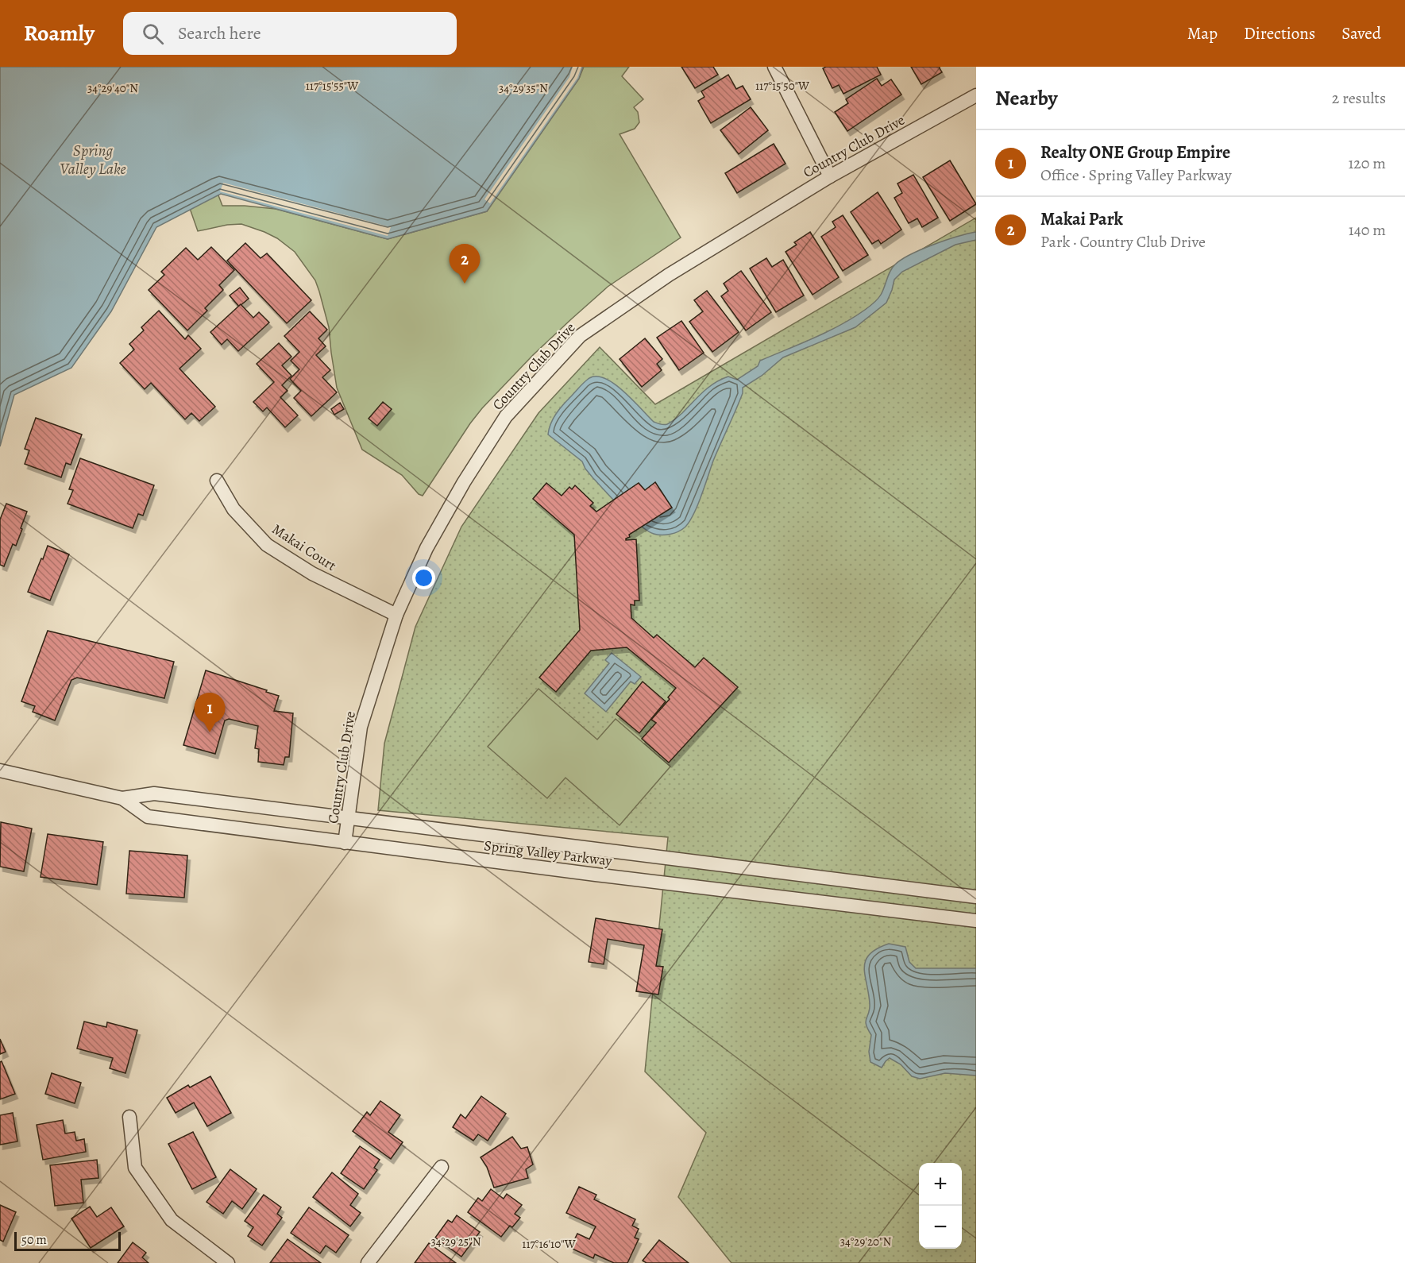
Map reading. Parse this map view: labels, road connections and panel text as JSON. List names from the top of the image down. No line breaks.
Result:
{"streets":{"street":["Country Club Drive","Makai Court","Spring Valley Parkway"]},"crossings":[["Country Club Drive","Makai Court"],["Country Club Drive","Spring Valley Parkway"]],"water":["Spring Valley Lake"],"scale_bar":"50 m","page":{"header":"Roamly","search":"Search here","nav":["Map","Directions","Saved"],"heading":["Nearby","2 results"],"list":[{"mark":"1","name":"Realty ONE Group Empire","note":"Office · Spring Valley Parkway","value":"120 m"},{"mark":"2","name":"Makai Park","note":"Park · Country Club Drive","value":"140 m"}],"pins":["2","1"],"map_buttons":["+","−"],"scale":"50 m"},"coordinates":["117°15'55\"W","117°15'50\"W","34°29'40\"N","34°29'35\"N","34°29'25\"N","34°29'20\"N","117°16'10\"W"]}
